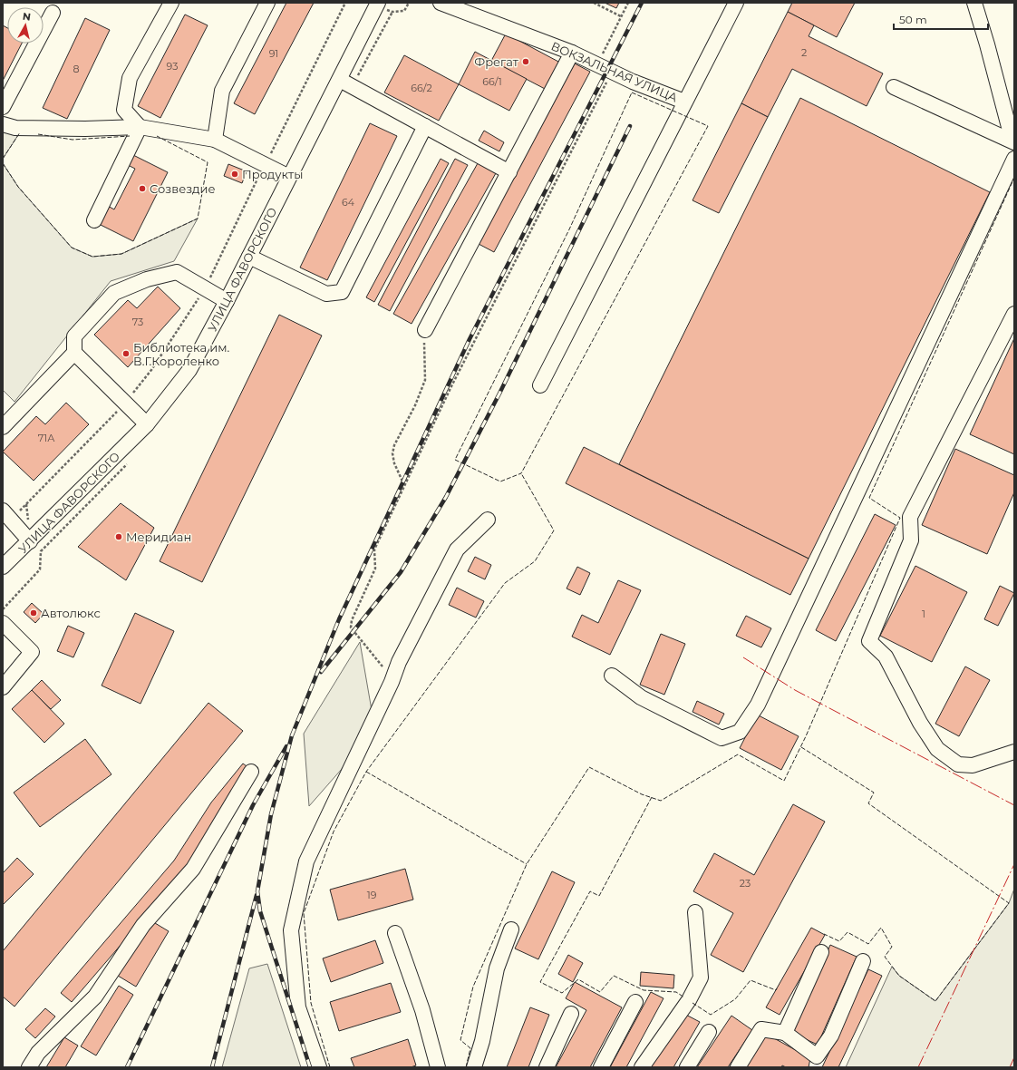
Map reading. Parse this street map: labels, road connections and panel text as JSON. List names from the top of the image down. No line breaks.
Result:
{"streets":{"street":["ВОКЗАЛЬНАЯ УЛИЦА","УЛИЦА ФАВОРСКОГО"]},"places":["Фрегат","Продукты","Созвездие","Библиотека им. В.Г.Короленко","Меридиан","Автолюкс"],"house_numbers":["2","91","93","8","66/1","66/2","64","73","71А","1","23","19"],"scale_bar":"50 m","north":"top"}
